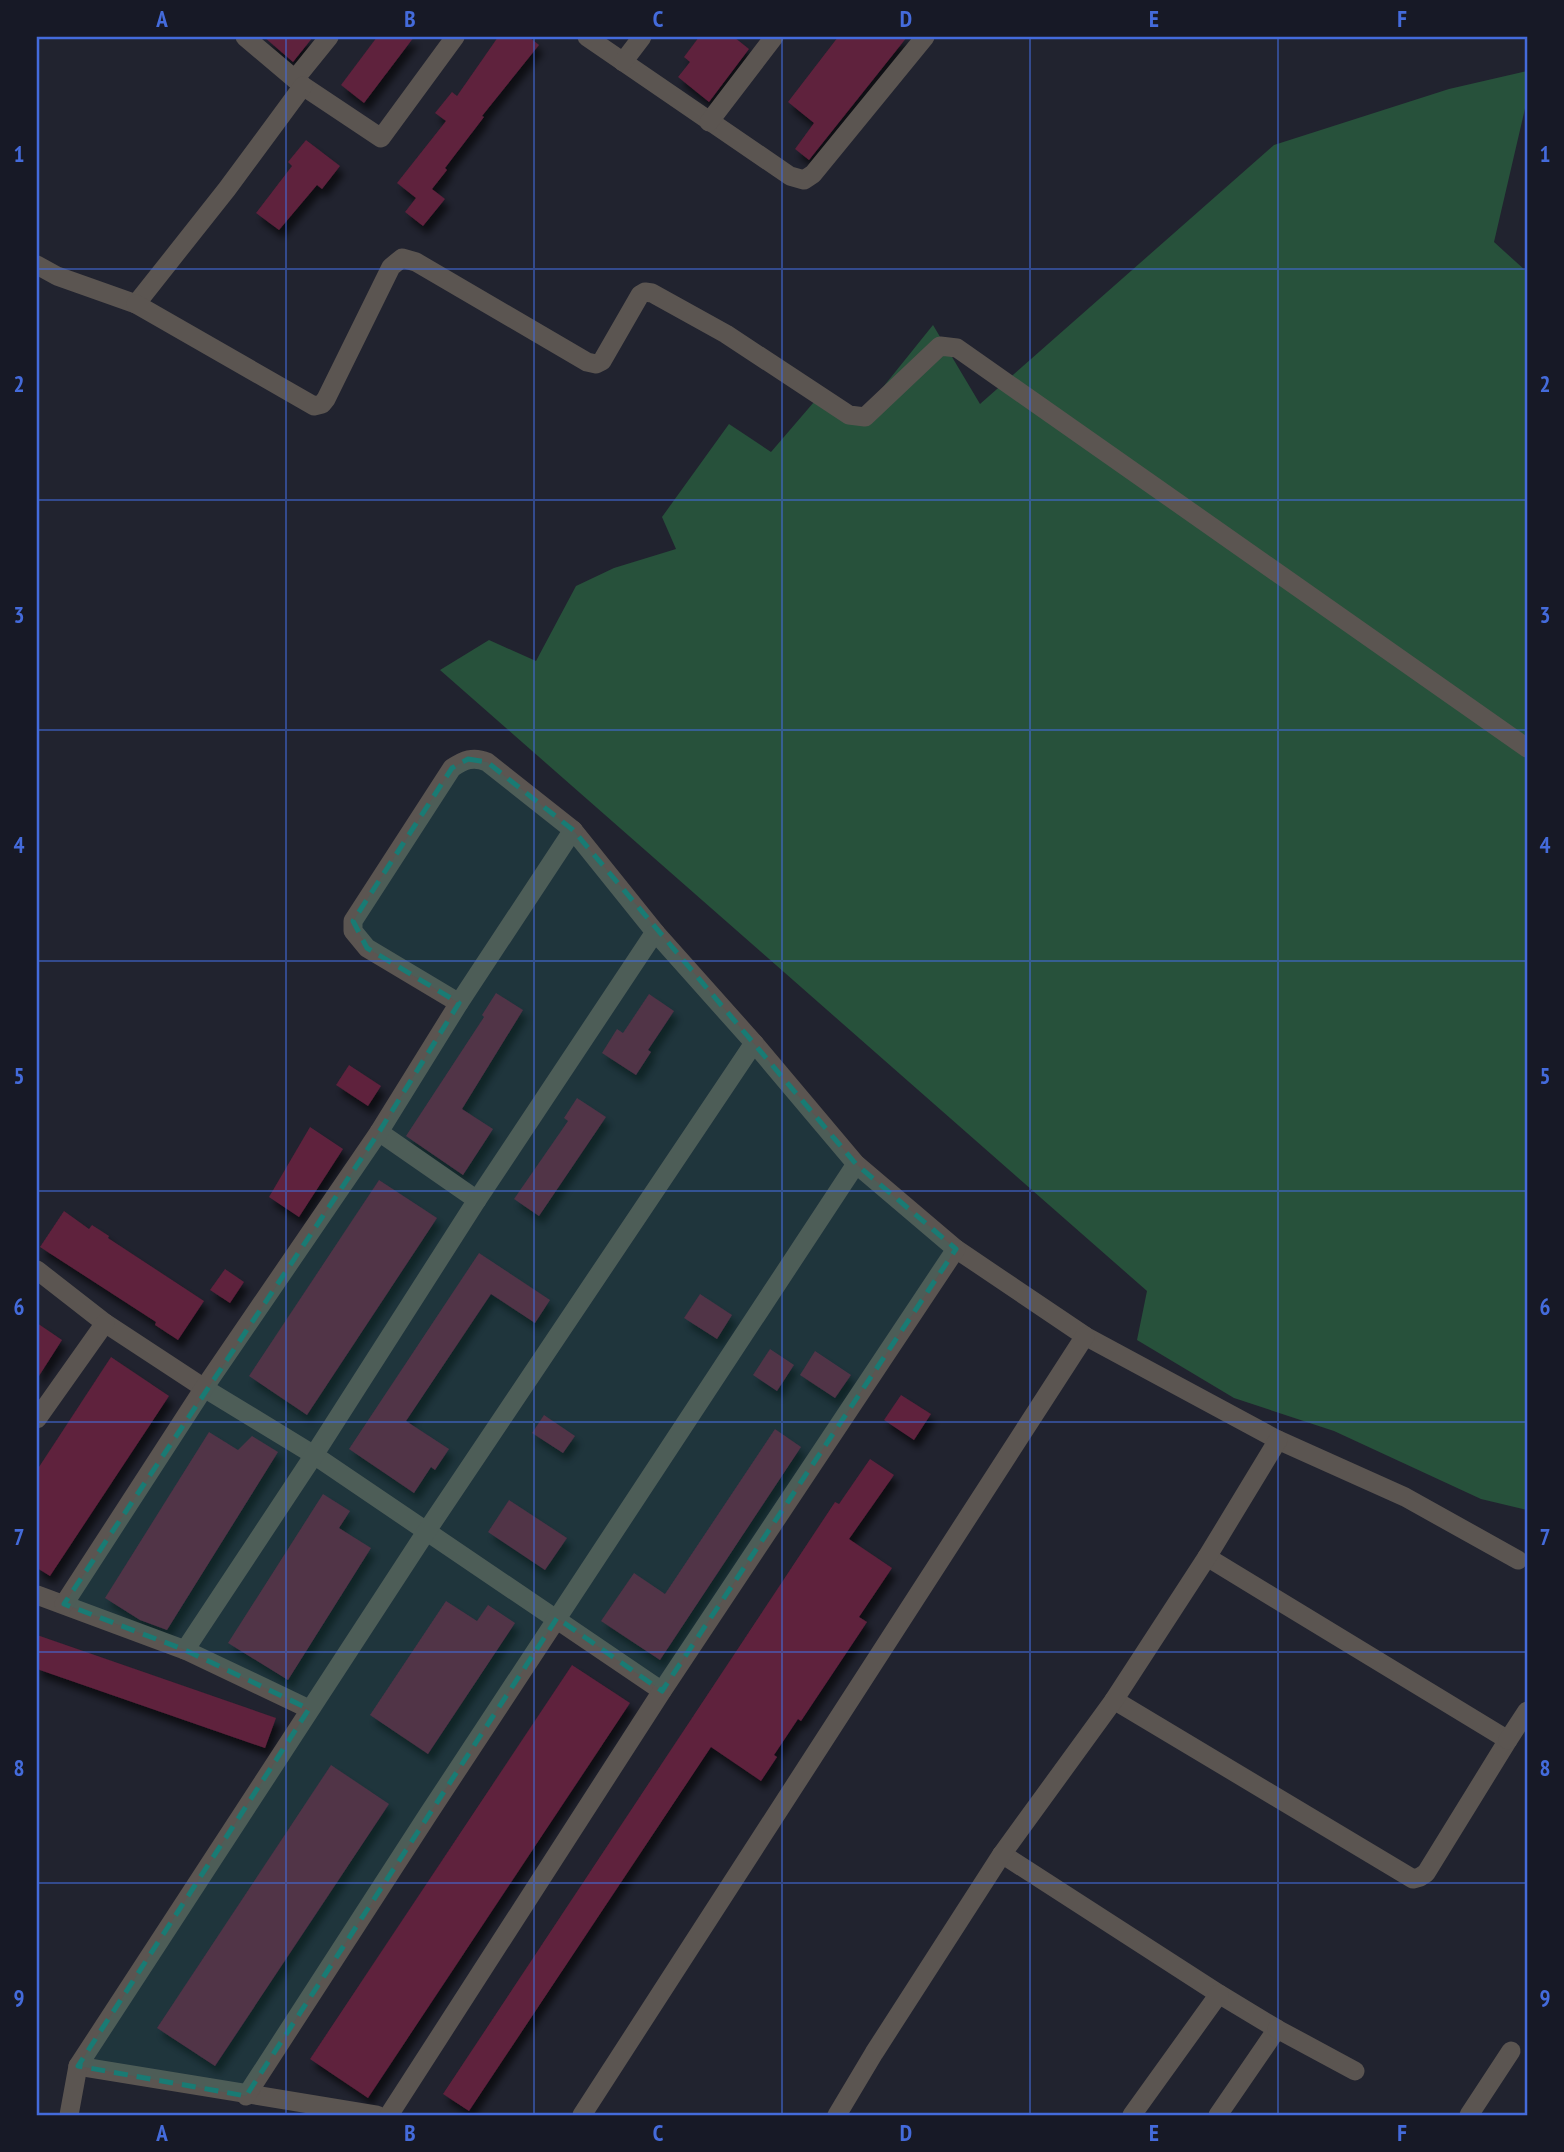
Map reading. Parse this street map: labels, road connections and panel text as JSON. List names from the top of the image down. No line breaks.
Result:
{"grid":{"columns":["A","B","C","D","E","F"],"rows":["1","2","3","4","5","6","7","8","9"]}}
